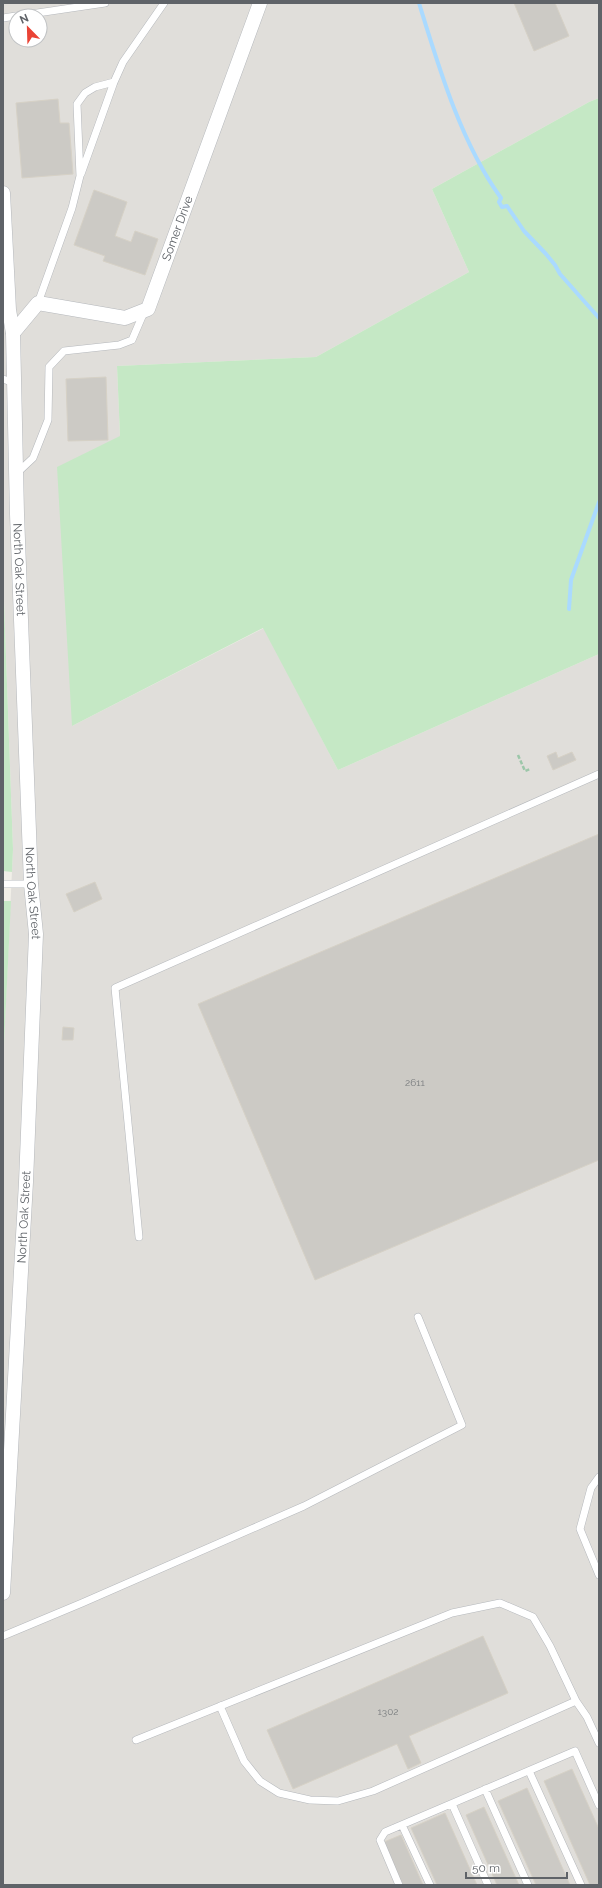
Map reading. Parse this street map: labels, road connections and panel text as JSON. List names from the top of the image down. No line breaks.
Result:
{"streets":{"street":["Somer Drive","North Oak Street"]},"house_numbers":["2611","1302"],"scale_bar":"50 m","north":"top left"}
